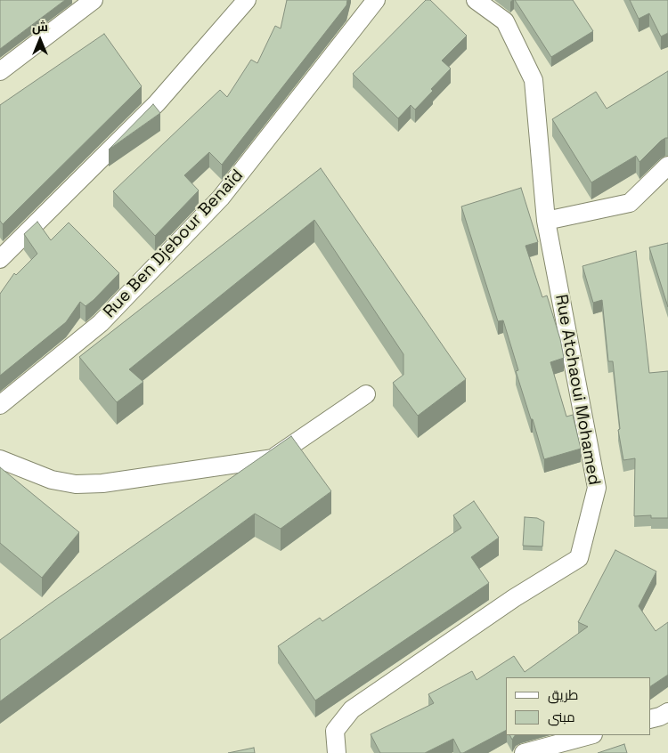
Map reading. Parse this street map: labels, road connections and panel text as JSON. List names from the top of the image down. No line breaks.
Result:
{"streets":{"street":["Rue Ben Djebour Benaïd","Rue Atchaoui Mohamed"]},"legend":["طريق","مبنى"],"north":"top"}
